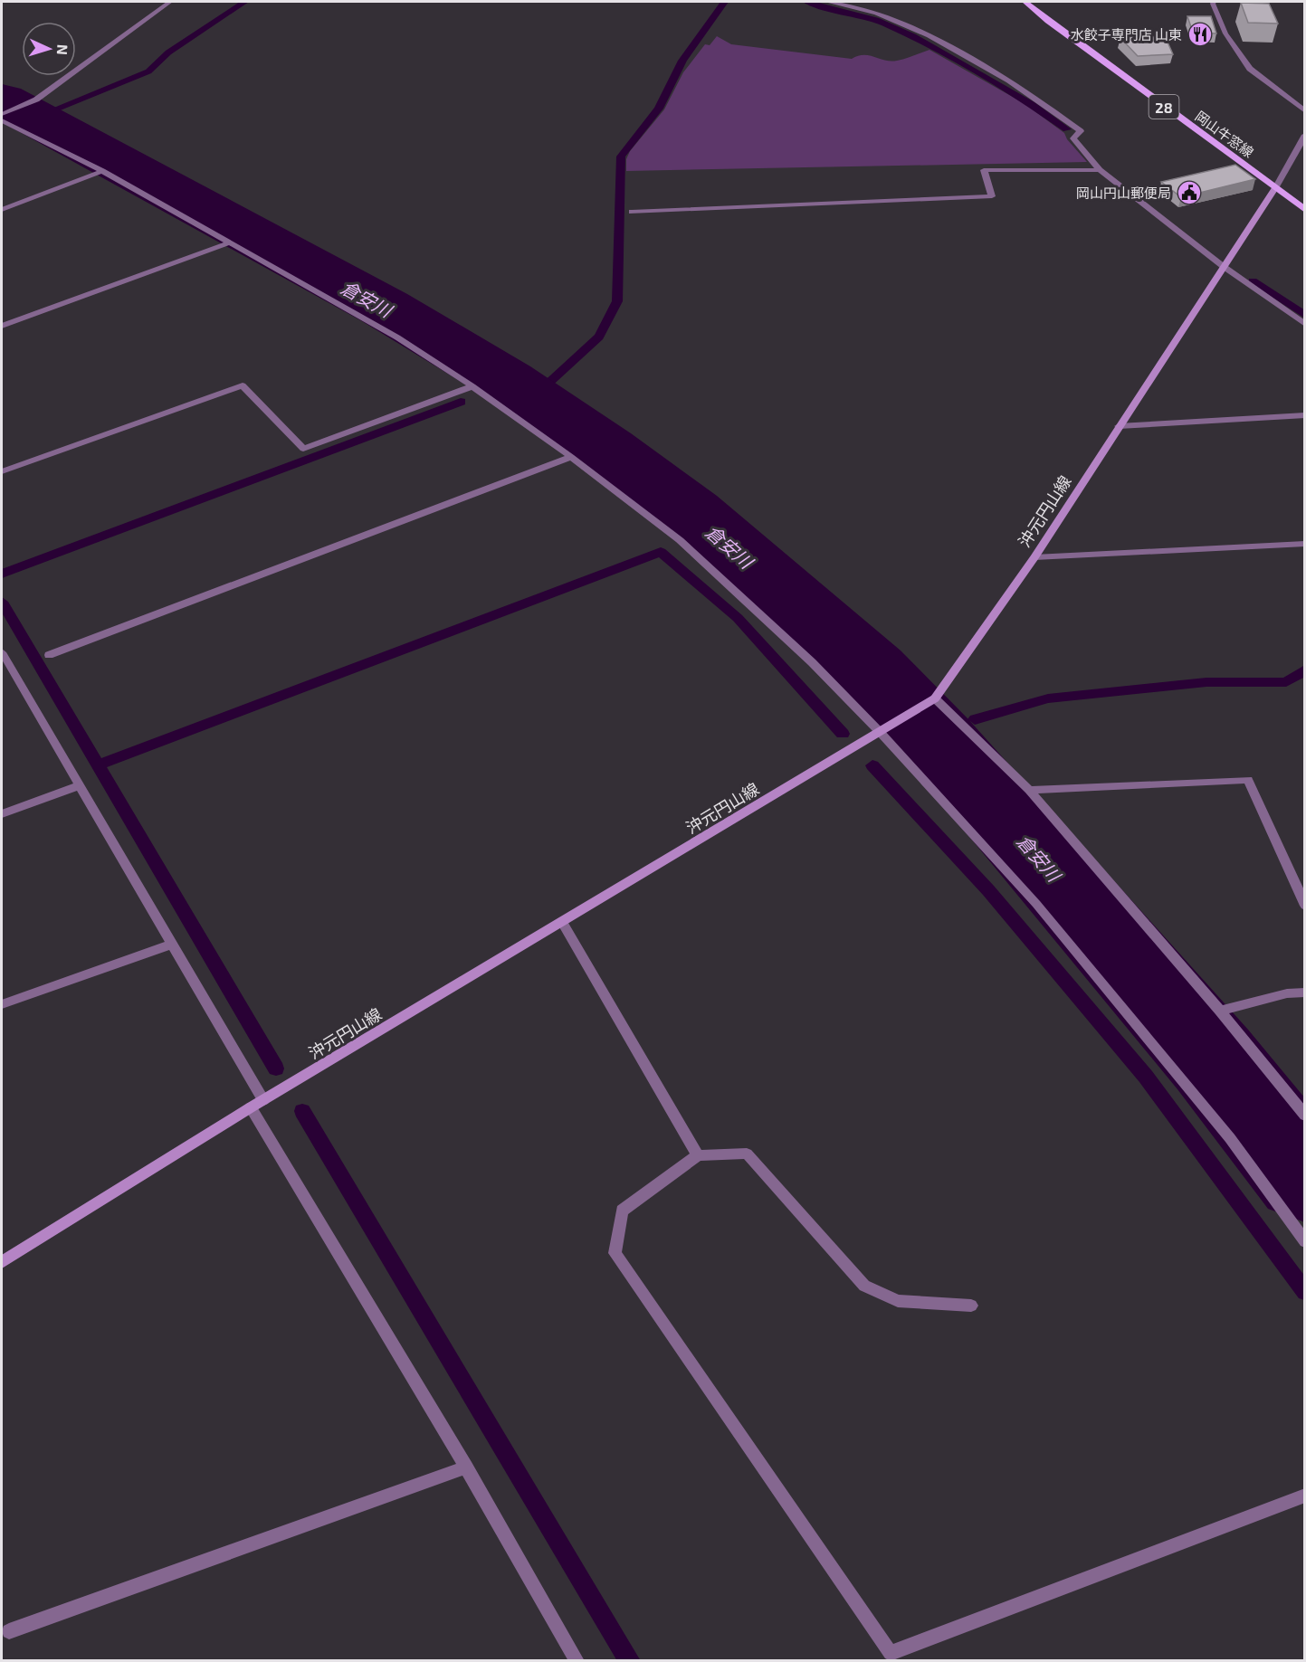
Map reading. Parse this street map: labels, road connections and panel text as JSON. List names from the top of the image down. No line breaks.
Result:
{"streets":{"main road":["28","岡山牛窓線","沖元円山線"]},"crossings":[["岡山牛窓線","沖元円山線"]],"water":["倉安川"],"places":{"restaurant":["水餃子専門店 山東"],"public building":["岡山円山郵便局"]},"north":"right"}
